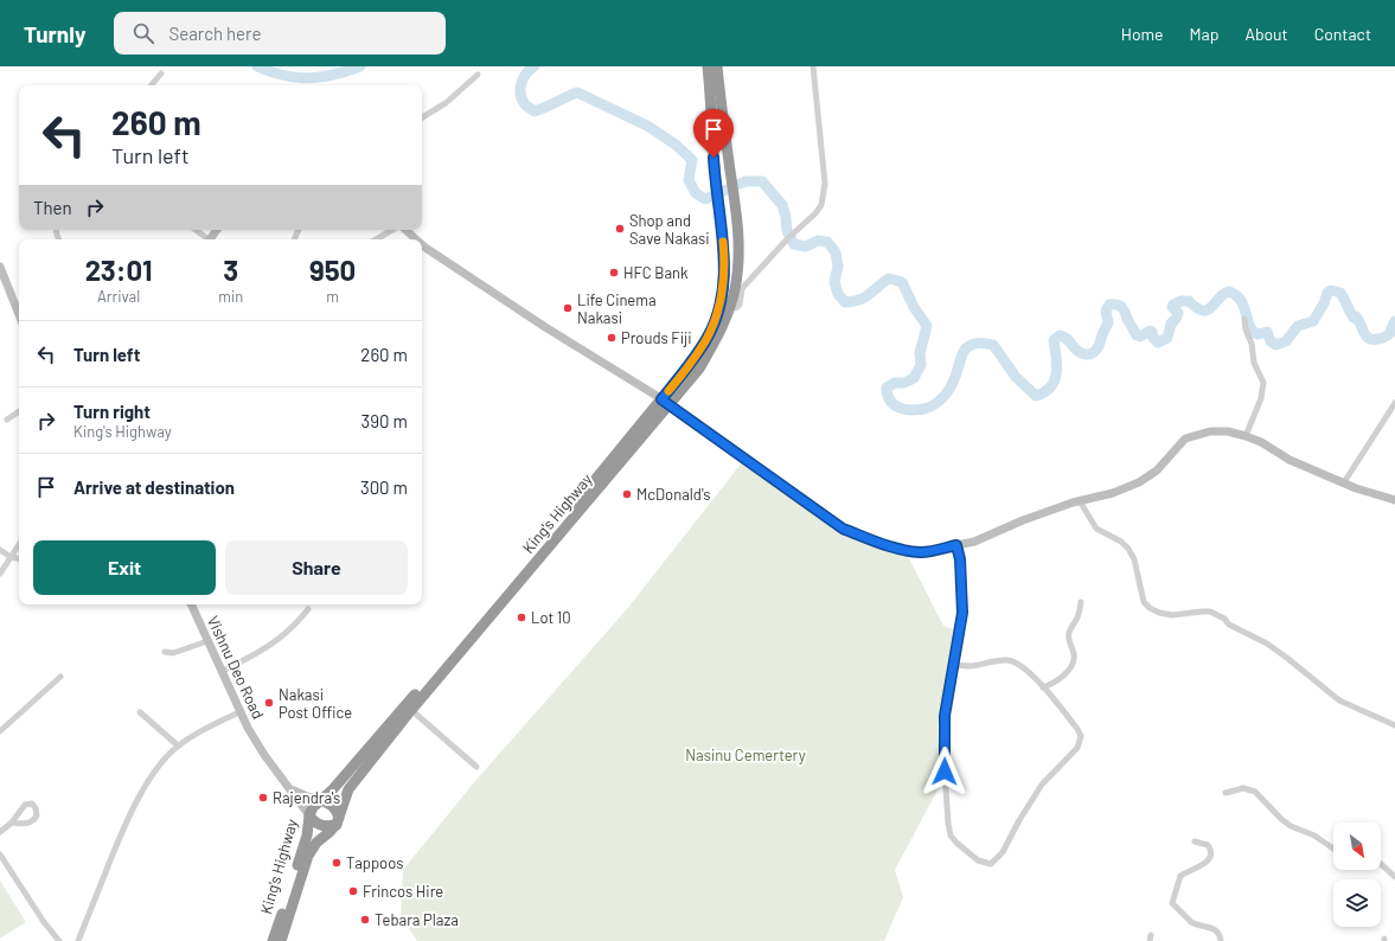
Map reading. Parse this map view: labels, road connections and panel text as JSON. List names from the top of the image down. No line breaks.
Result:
{"streets":{"highway":["King's Highway"],"street":["Vishnu Deo Road"]},"crossings":[["King's Highway","Vishnu Deo Road"]],"parks":["Nasinu Cemertery"],"places":["Shop and Save Nakasi","HFC Bank","Life Cinema Nakasi","Prouds Fiji","McDonald's","Lot 10","Nakasi Post Office","Rajendra's","Tappoos","Frincos Hire","Tebara Plaza"],"north":"bottom right","page":{"header":"Turnly","search":"Search here","nav":["Home","Map","About","Contact"],"turn":["260 m","Turn left"],"then":"Then","eta":["23:01","Arrival","3","min","950","m"],"list":[{"name":"Turn left","value":"260 m"},{"name":"Turn right","note":"King's Highway","value":"390 m"},{"name":"Arrive at destination","value":"300 m"}],"buttons":["Exit","Share"]}}
